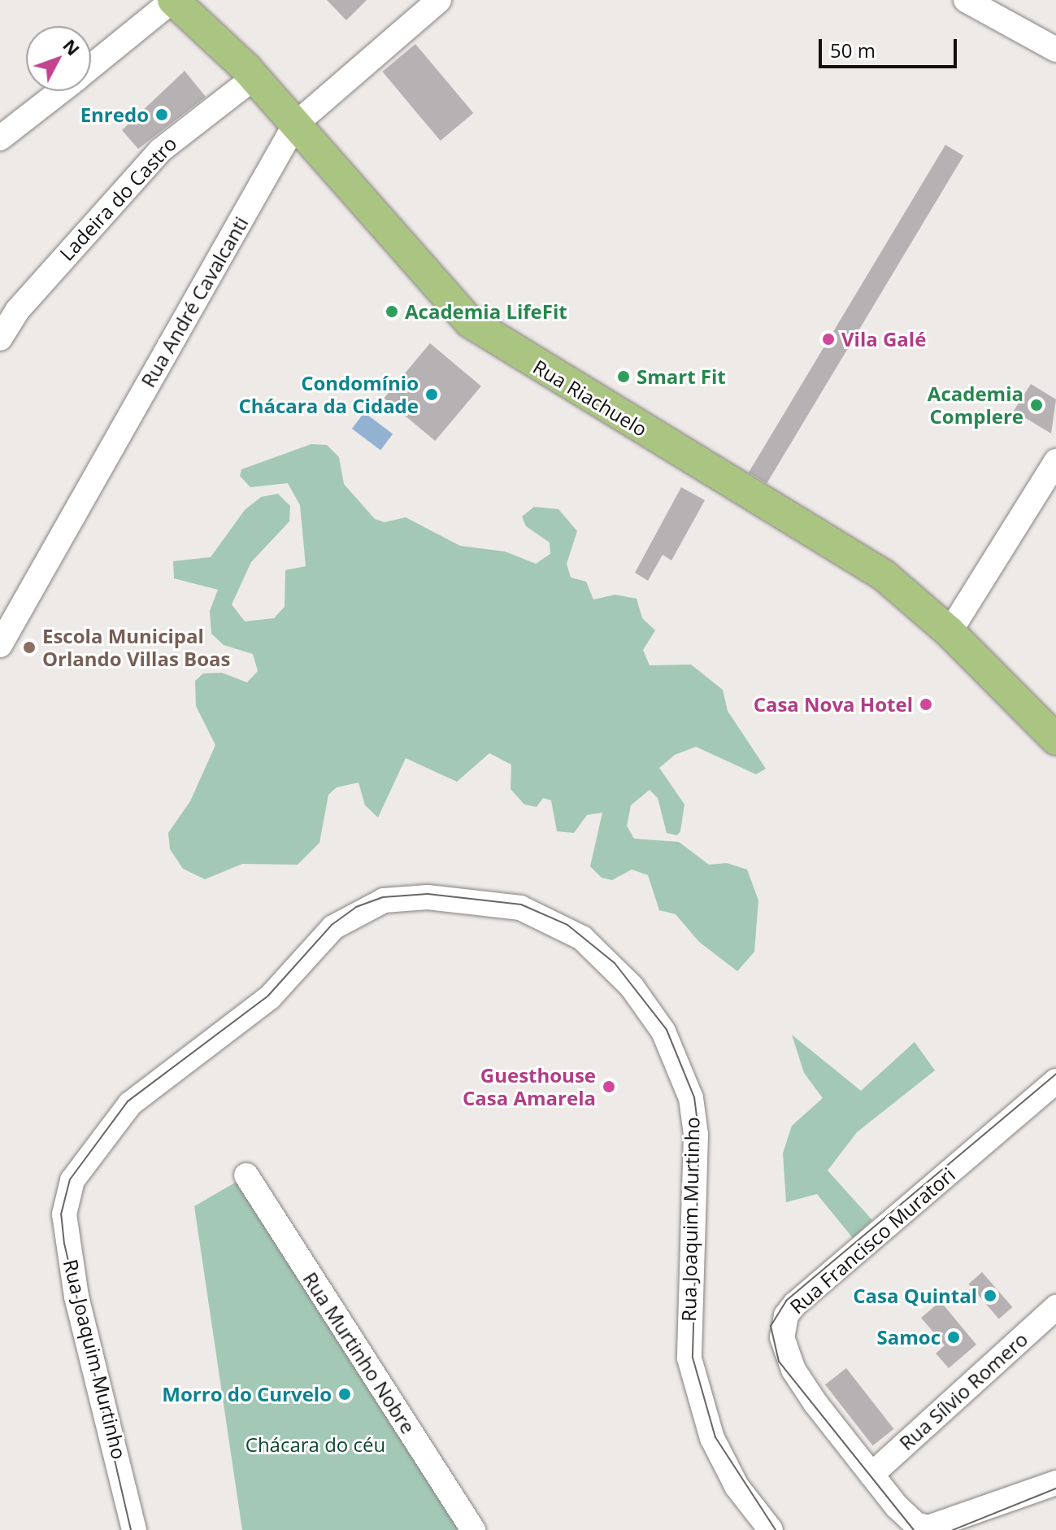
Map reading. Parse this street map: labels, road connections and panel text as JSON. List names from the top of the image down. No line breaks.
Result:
{"streets":{"main road":["Rua Riachuelo"],"street":["Ladeira do Castro","Rua André Cavalcanti","Rua Joaquim Murtinho","Rua Francisco Muratori","Rua Murtinho Nobre","Rua Sílvio Romero"]},"crossings":[["Ladeira do Castro","Rua Riachuelo"],["Rua André Cavalcanti","Rua Riachuelo"],["Rua Francisco Muratori","Rua Sílvio Romero"]],"parks":["Chácara do céu"],"places":["Enredo","Academia LifeFit","Vila Galé","Smart Fit","Condomínio Chácara da Cidade","Academia Complere","Escola Municipal Orlando Villas Boas","Casa Nova Hotel","Guesthouse Casa Amarela","Casa Quintal","Samoc","Morro do Curvelo"],"scale_bar":"50 m","north":"top right"}
